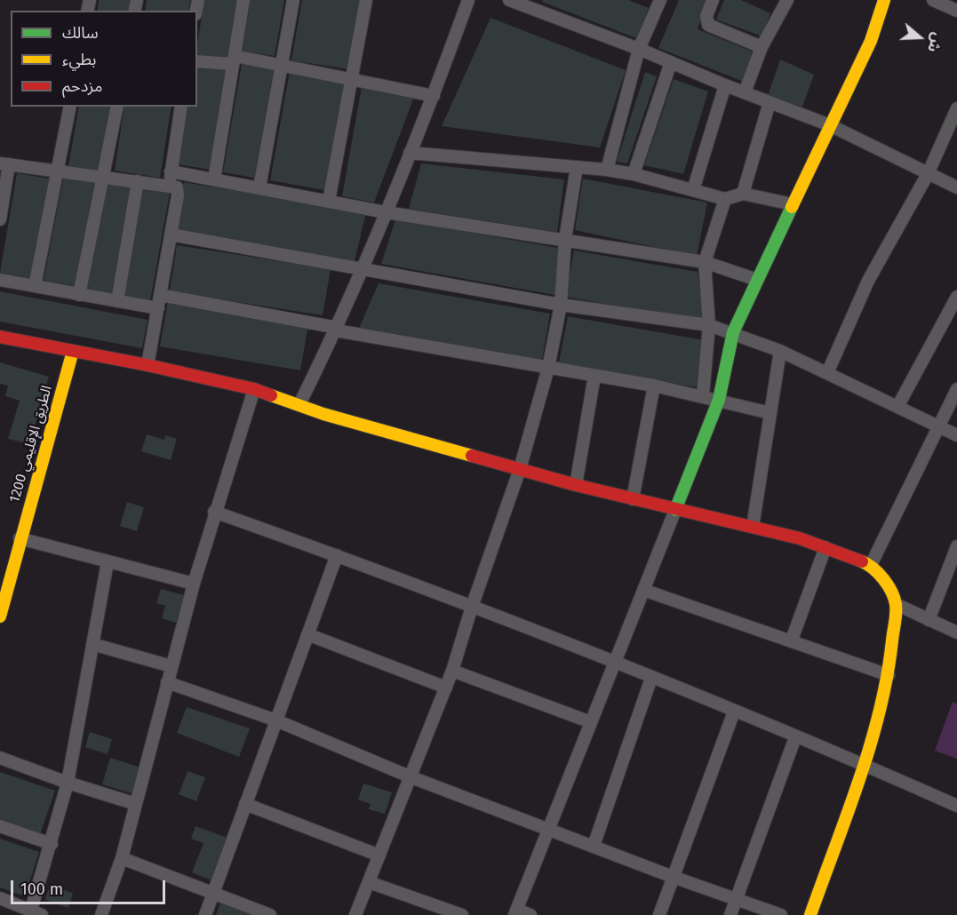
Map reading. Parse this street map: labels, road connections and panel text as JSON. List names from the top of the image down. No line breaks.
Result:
{"streets":{"street":["الطريق الإقليمي 1200"]},"legend":["سالك","بطيء","مزدحم"],"scale_bar":"100 m","north":"right"}
